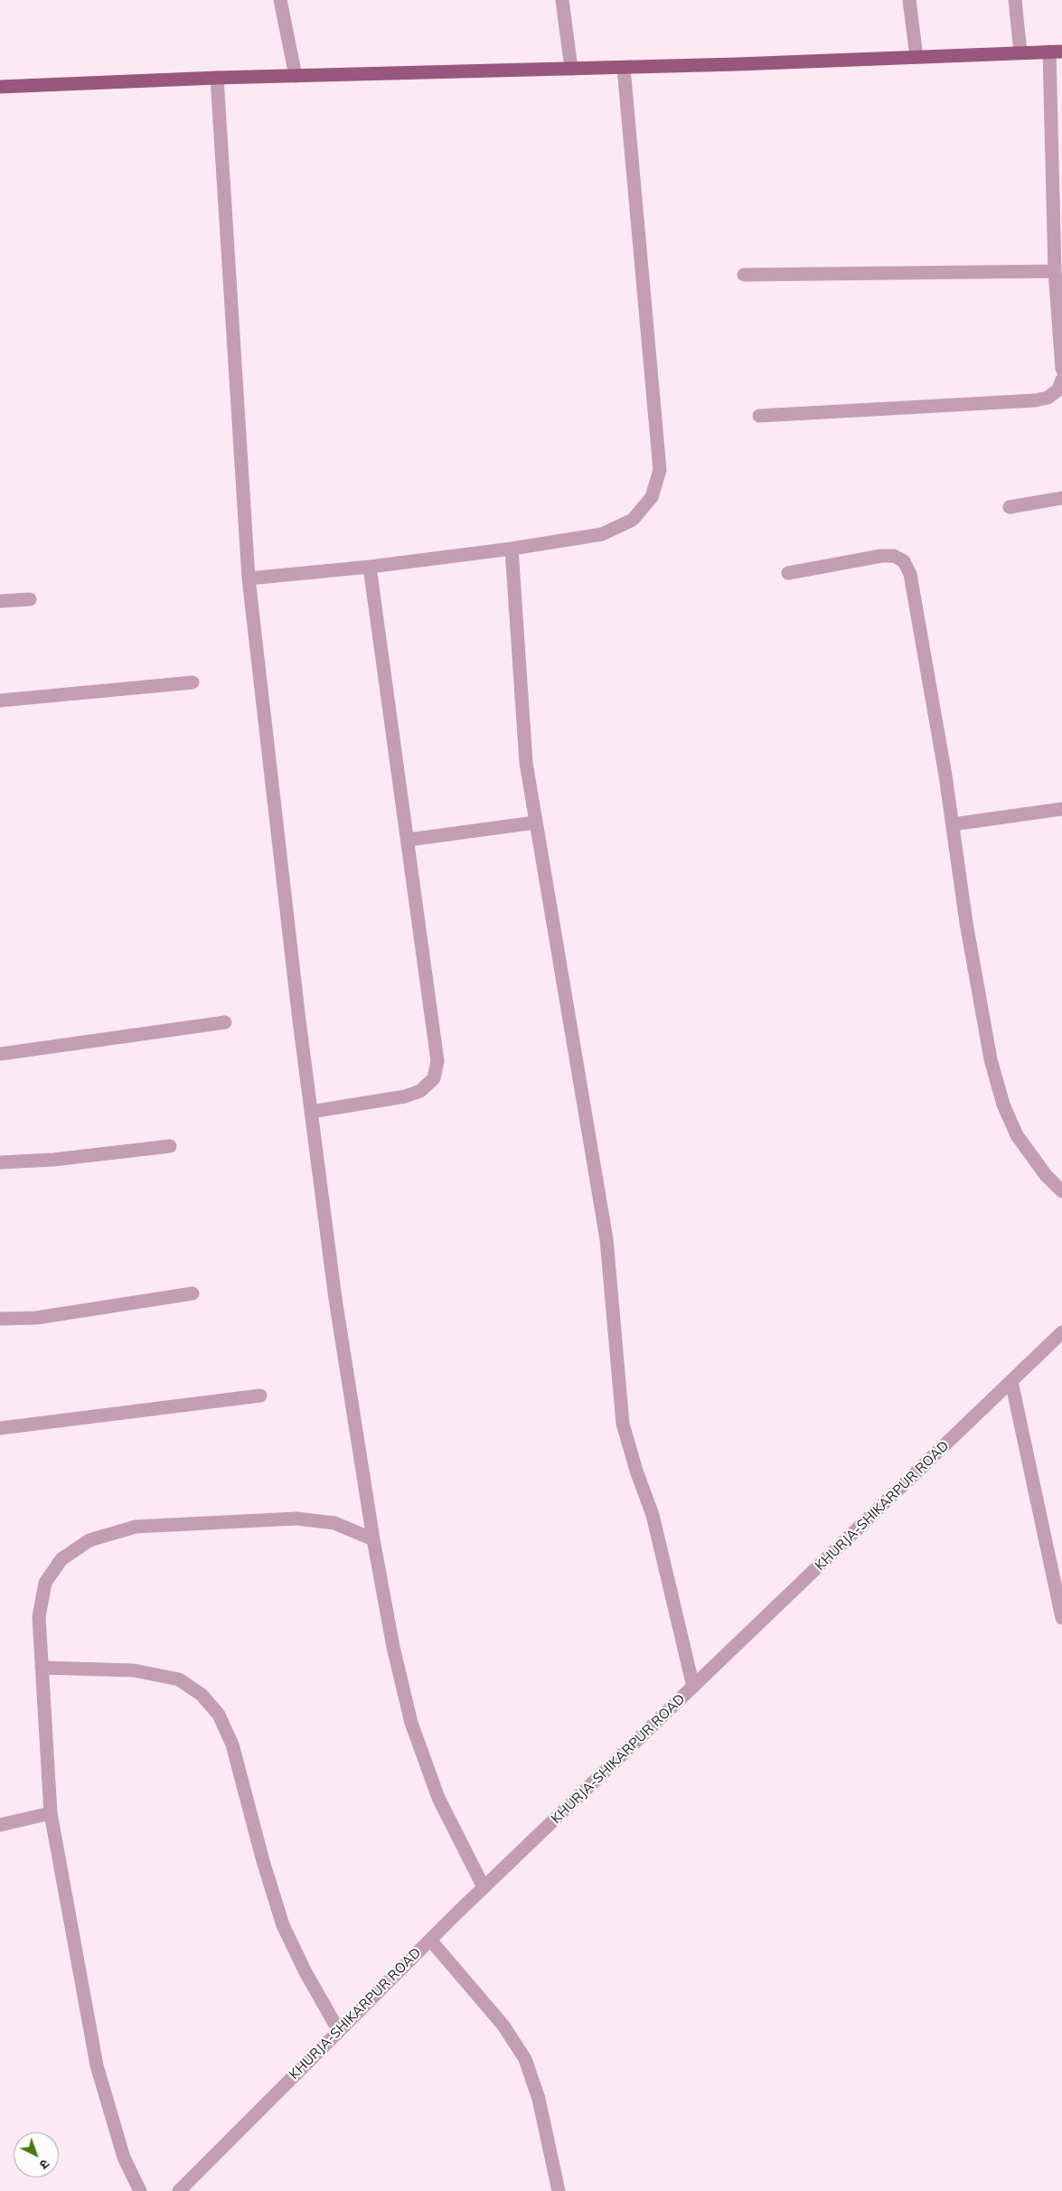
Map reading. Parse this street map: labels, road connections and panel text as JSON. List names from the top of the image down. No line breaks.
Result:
{"streets":{"street":["KHURJA-SHIKARPUR ROAD"]},"north":"bottom right"}
